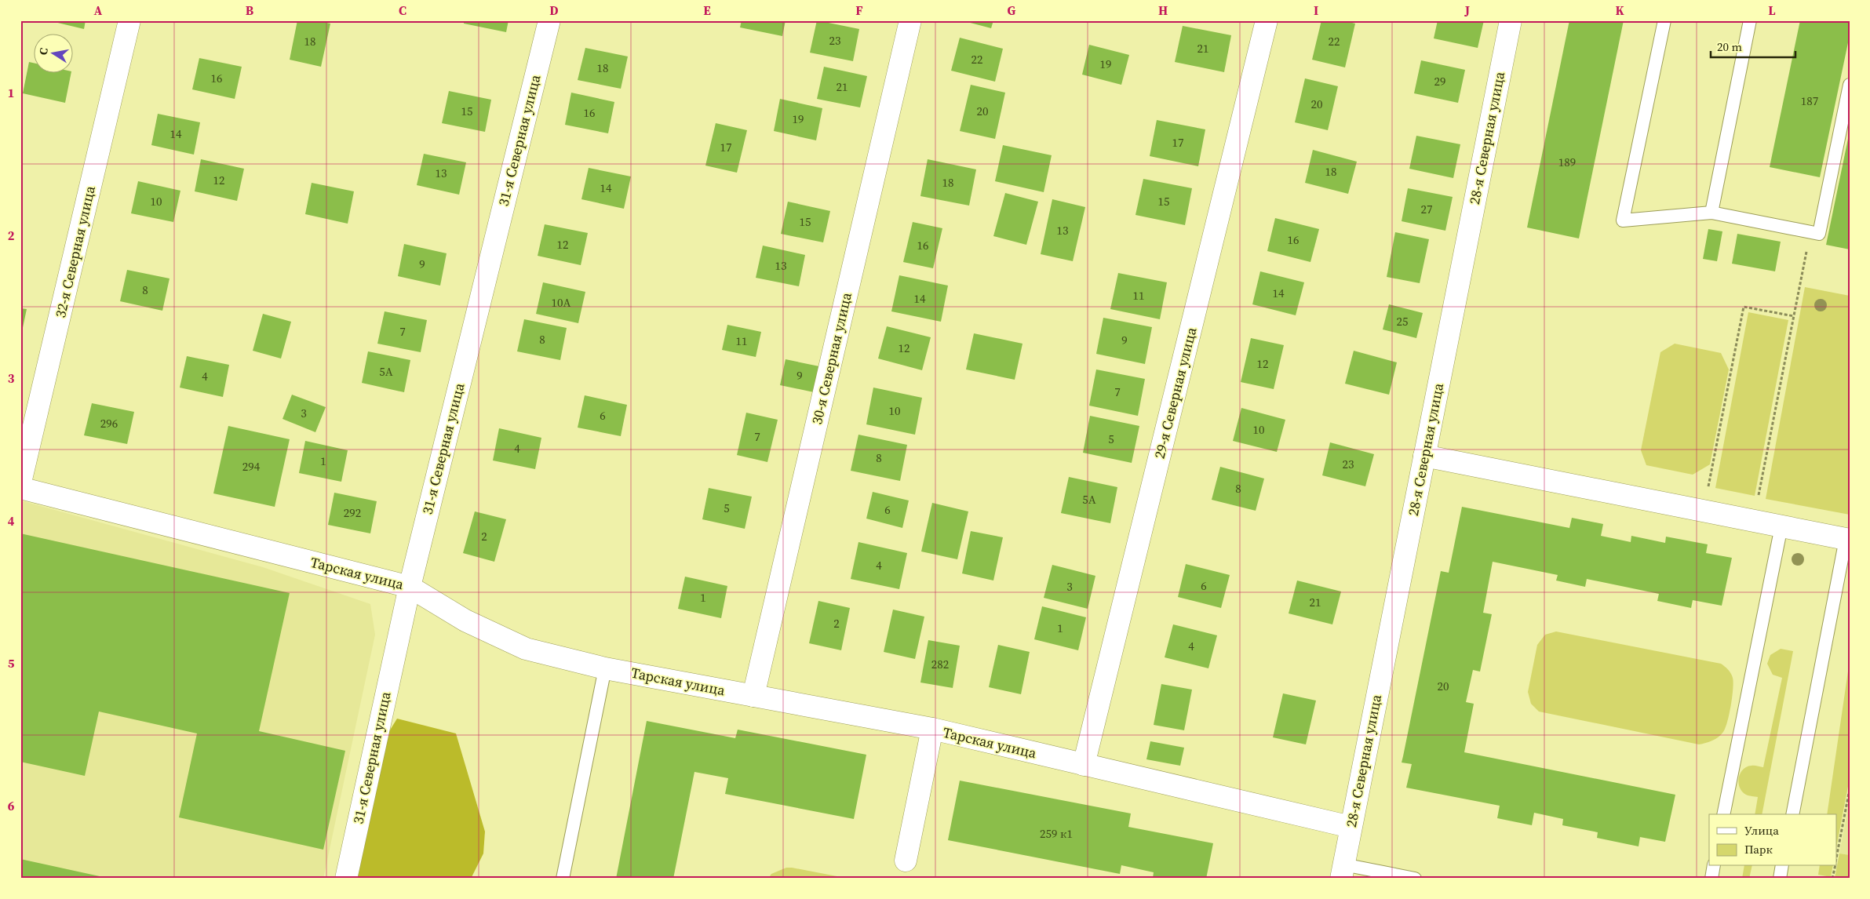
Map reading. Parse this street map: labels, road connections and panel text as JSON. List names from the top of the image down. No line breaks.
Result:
{"streets":{"street":["28-я Северная улица","31-я Северная улица","32-я Северная улица","30-я Северная улица","29-я Северная улица","Тарская улица"]},"crossings":[["28-я Северная улица","Тарская улица"],["31-я Северная улица","Тарская улица"],["30-я Северная улица","Тарская улица"],["29-я Северная улица","Тарская улица"]],"house_numbers":["23","18","22","21","22","19","18","16","29","21","187","20","15","20","16","19","14","17","17","189","18","13","12","18","14","10","15","27","15","13","16","12","16","9","13","8","14","11","14","10А","25","7","8","9","11","12","12","5А","9","4","7","10","3","6","296","10","7","5","4","8","1","23","294","8","5А","5","6","292","2","4","6","3","1","21","2","1","4","282","20","259 к1"],"legend":["Улица","Парк"],"scale_bar":"20 m","north":"left","grid":{"columns":["A","B","C","D","E","F","G","H","I","J","K","L"],"rows":["1","2","3","4","5","6"]}}
